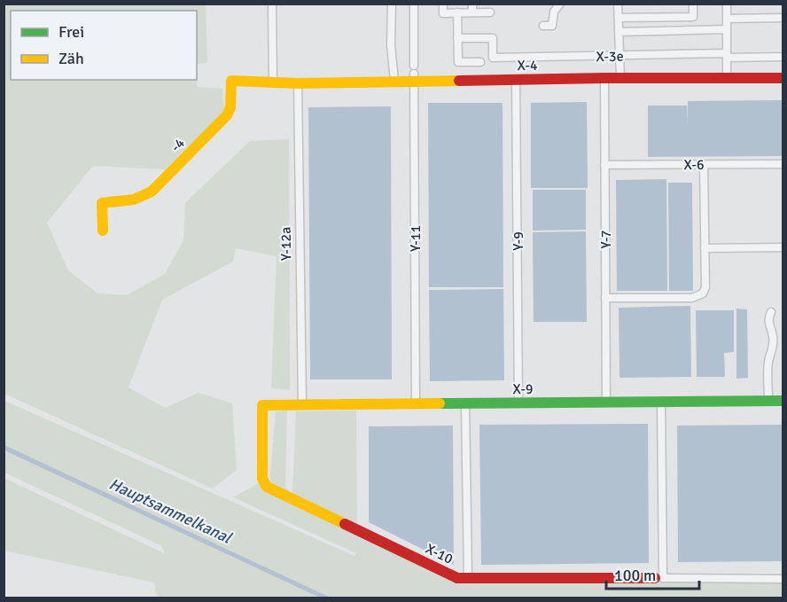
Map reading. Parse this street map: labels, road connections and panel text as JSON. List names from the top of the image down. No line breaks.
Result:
{"streets":{"street":["X-3e","X-4","-4","X-6","Y-11","Y-7","Y-9","Y-12a","X-9","X-10"]},"crossings":[["X-4","-4"],["X-4","Y-11"],["X-4","Y-7"],["X-4","Y-9"],["X-4","Y-12a"],["X-6","Y-7"],["Y-11","X-9"],["Y-7","X-9"],["Y-9","X-9"],["Y-12a","X-9"],["X-9","X-10"]],"water":["Hauptsammelkanal"],"legend":["Frei","Zäh"],"scale_bar":"100 m"}
